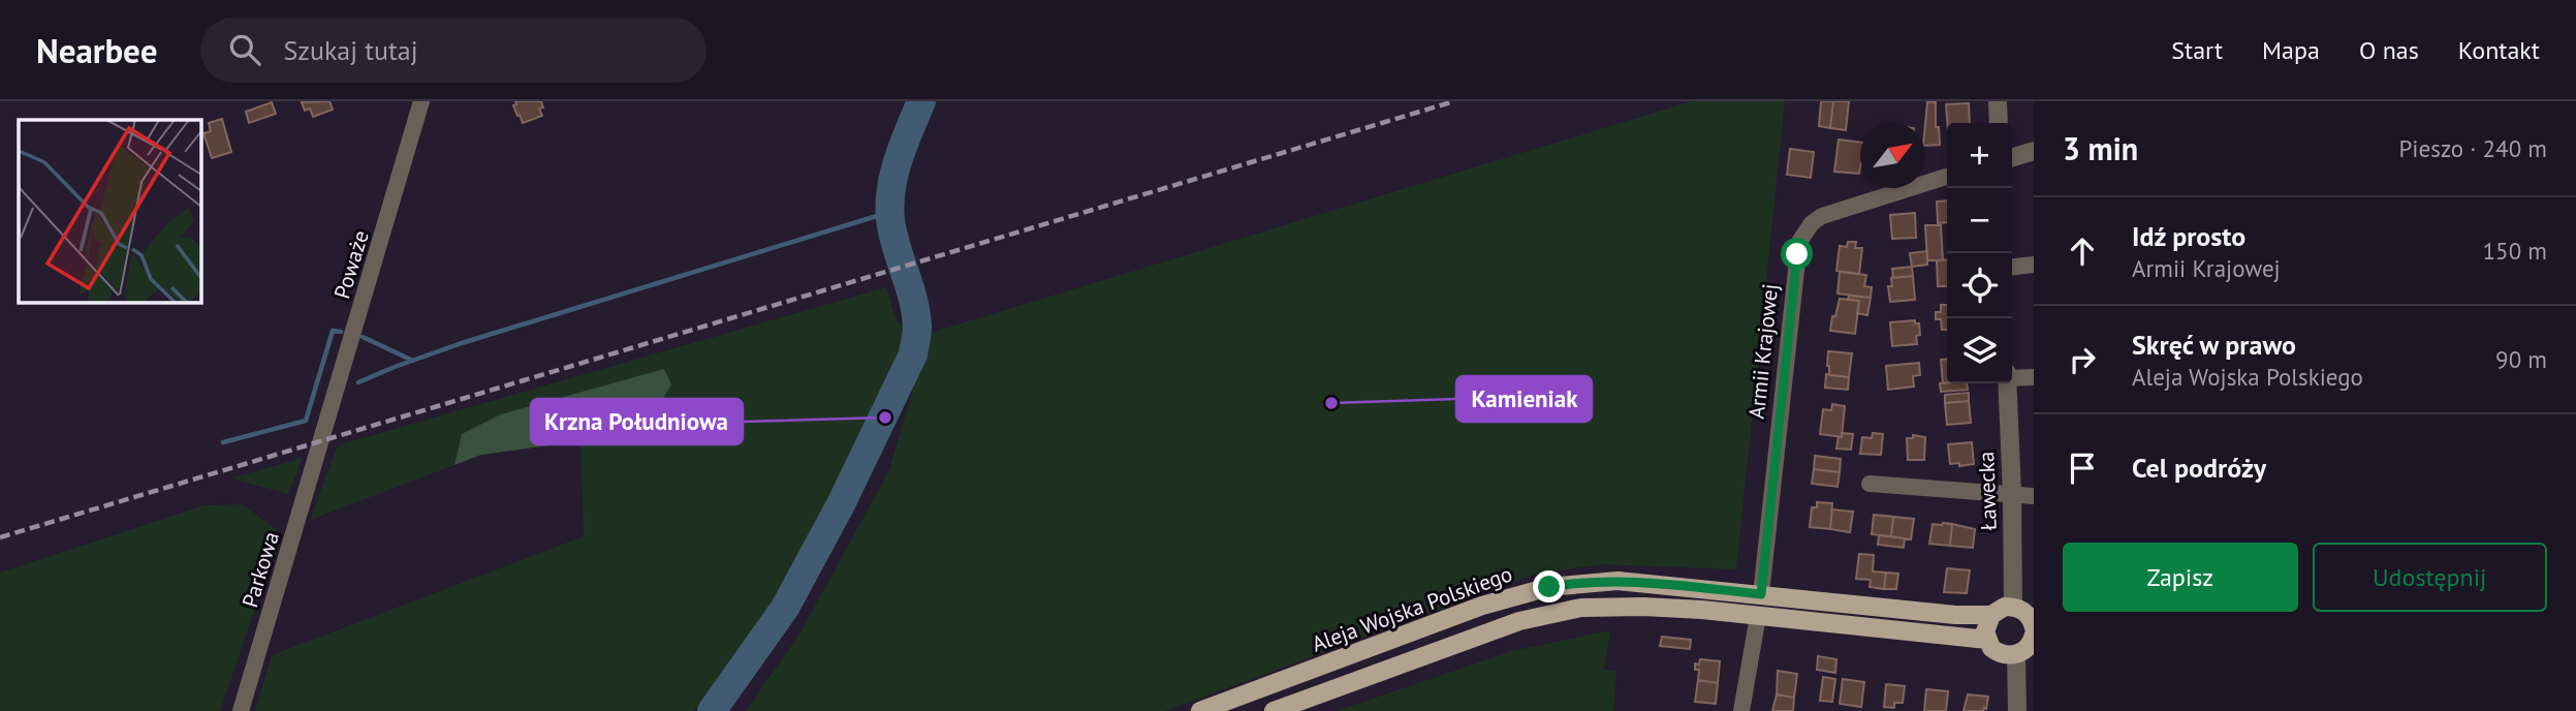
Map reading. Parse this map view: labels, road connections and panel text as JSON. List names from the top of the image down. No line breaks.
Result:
{"streets":{"main road":["Aleja Wojska Polskiego"],"street":["Poważe","Armii Krajowej","Ławecka","Parkowa"]},"crossings":[["Poważe","Parkowa"],["Armii Krajowej","Aleja Wojska Polskiego"],["Ławecka","Aleja Wojska Polskiego"]],"places":["Kamieniak","Krzna Południowa"],"north":"top right","page":{"header":"Nearbee","search":"Szukaj tutaj","nav":["Start","Mapa","O nas","Kontakt"],"heading":["3 min","Pieszo · 240 m"],"map_buttons":["+","−"],"list":[["Idź prosto","Armii Krajowej","150 m"],["Skręć w prawo","Aleja Wojska Polskiego","90 m"],"Cel podróży"],"buttons":["Zapisz","Udostępnij"]}}
